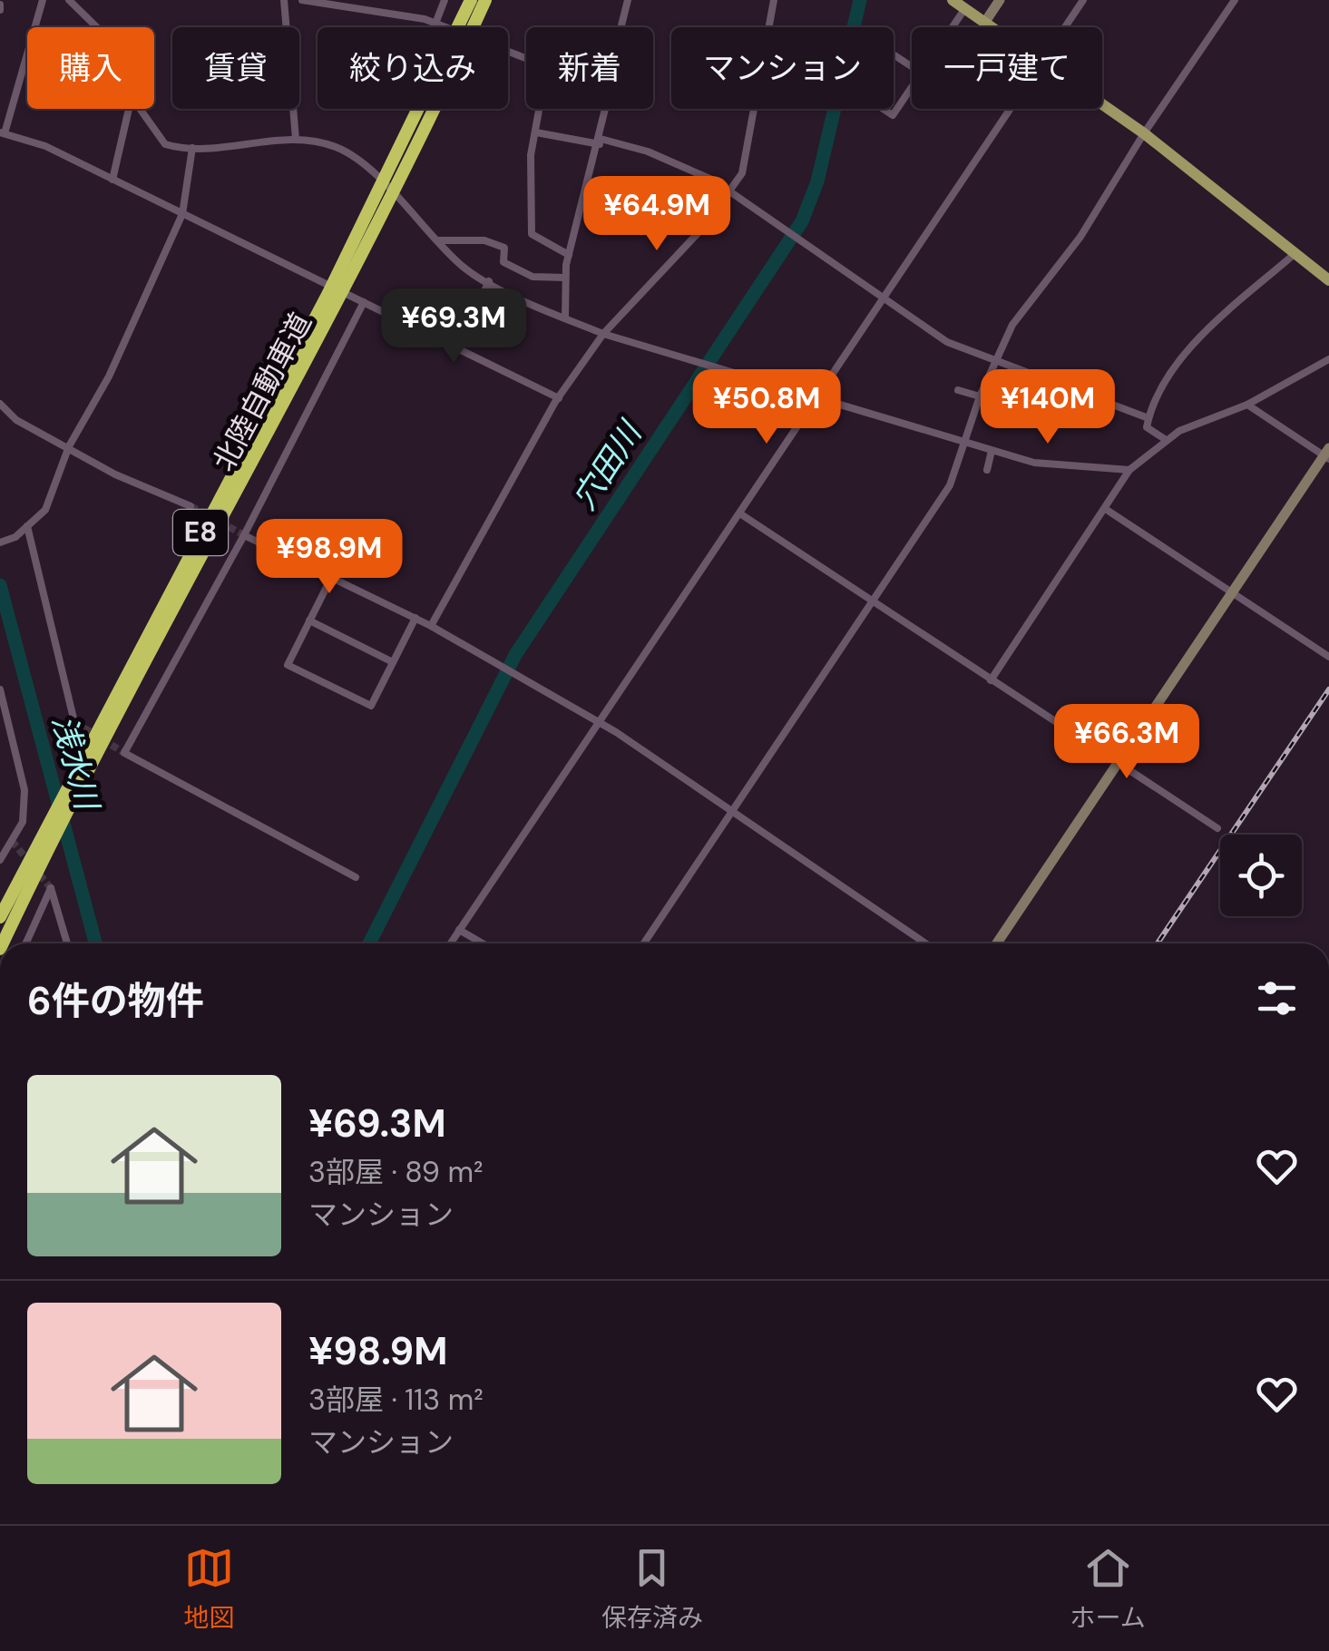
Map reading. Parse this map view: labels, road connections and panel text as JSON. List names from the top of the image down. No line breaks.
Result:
{"streets":{"highway":["北陸自動車道","E8"]},"water":["穴田川","浅水川"],"page":{"chip":["購入","賃貸","絞り込み","新着","マンション","一戸建て"],"price":["¥64.9M","¥69.3M","¥50.8M","¥140M","¥98.9M","¥66.3M"],"heading":"6件の物件","list":[{"name":"¥69.3M","note":"3部屋 · 89 m² · マンション"},{"name":"¥98.9M","note":"3部屋 · 113 m² · マンション"}],"tabs":["地図","保存済み","ホーム"]}}
